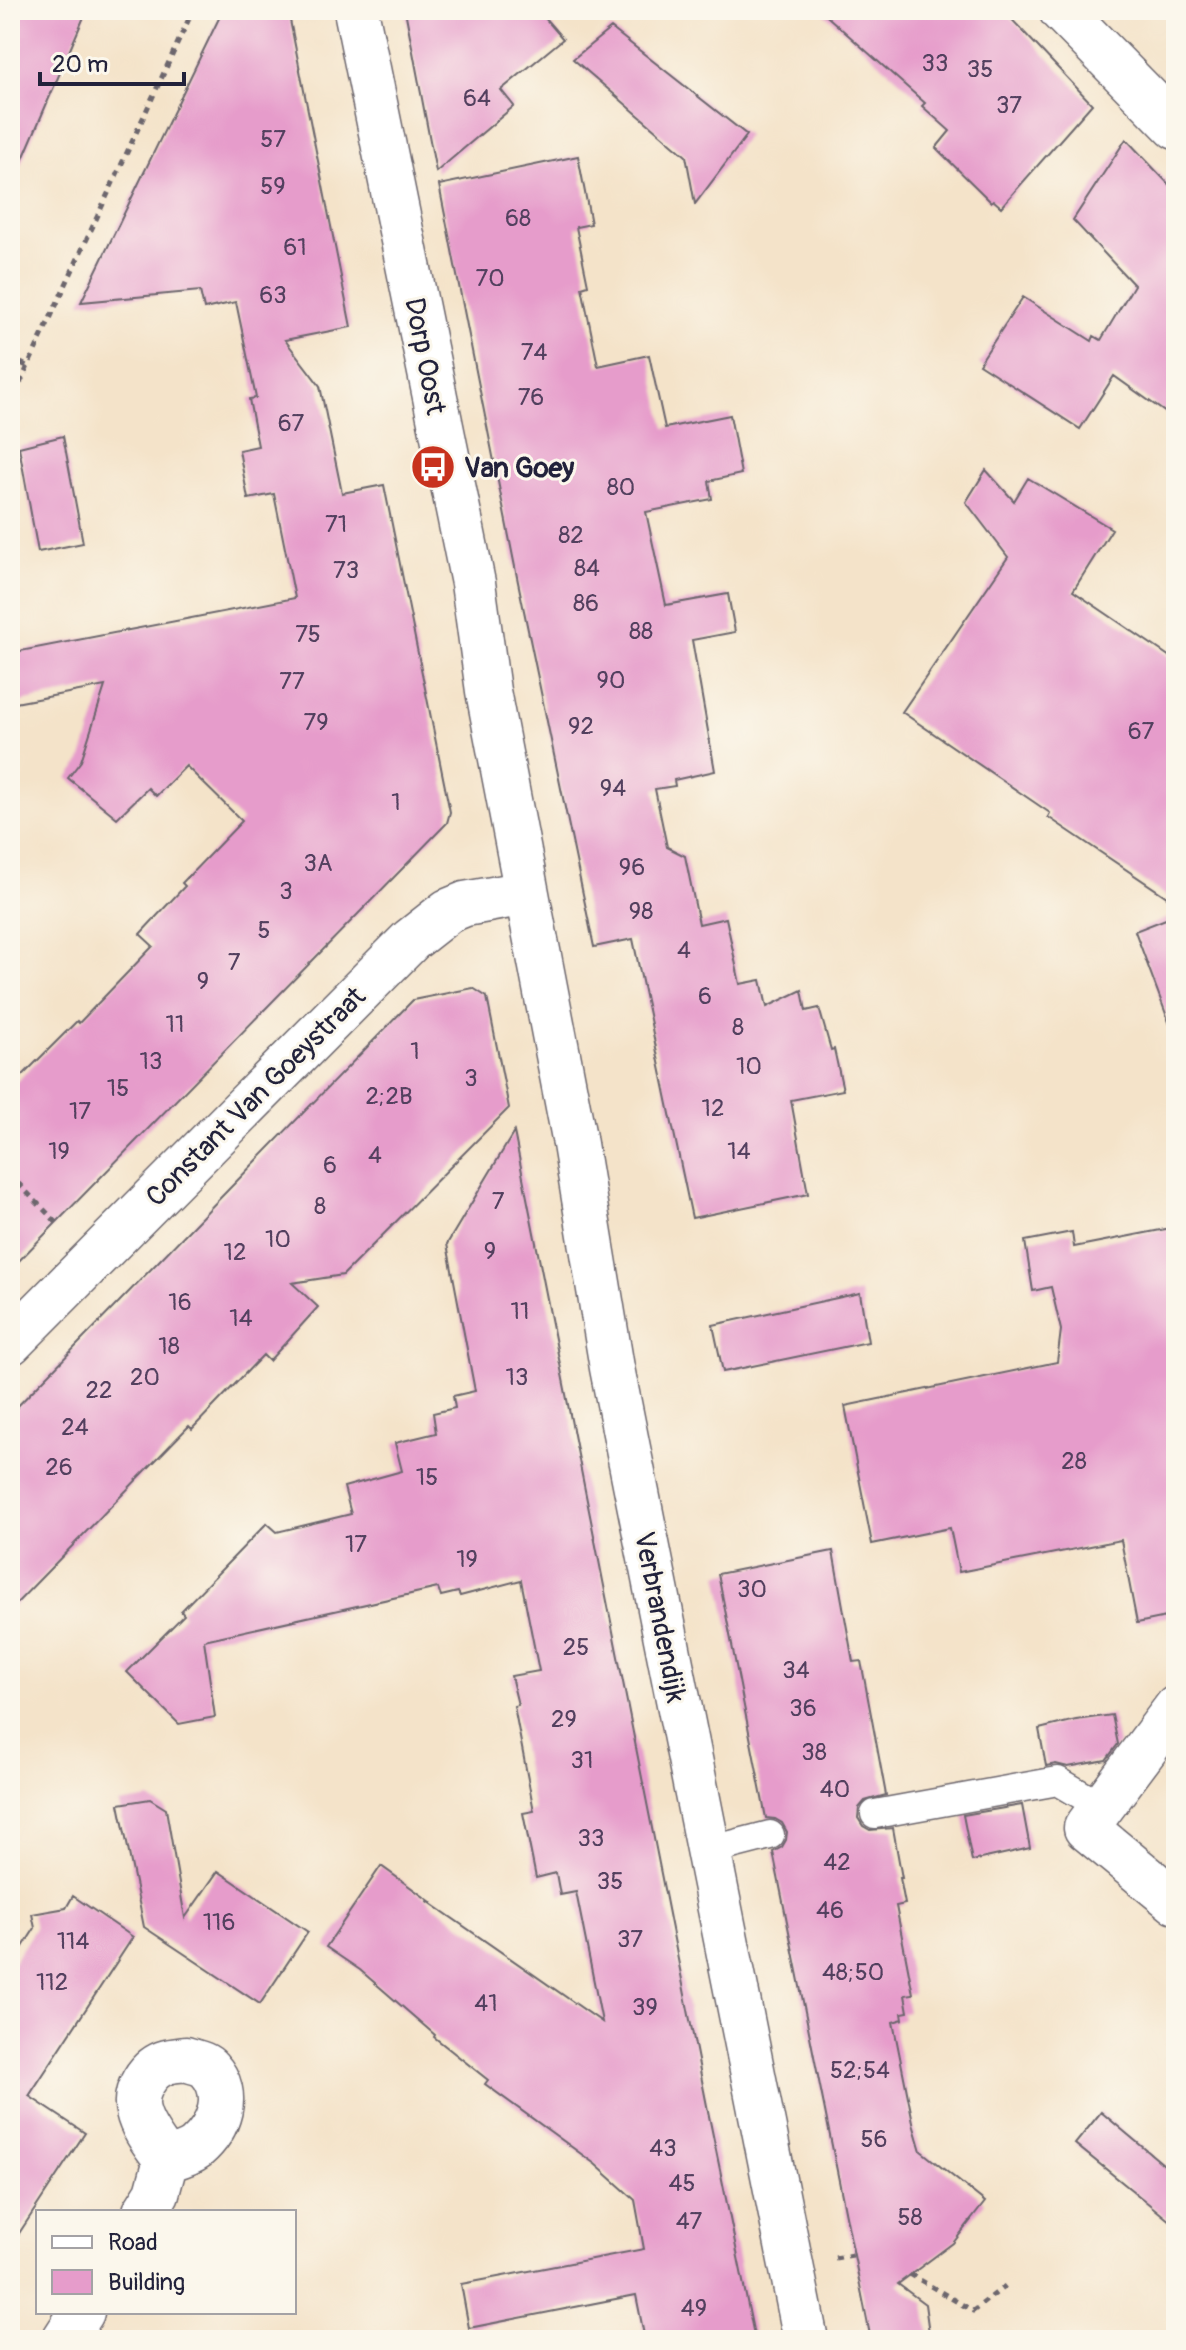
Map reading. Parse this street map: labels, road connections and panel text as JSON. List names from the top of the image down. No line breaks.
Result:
{"streets":{"main road":["Dorp Oost","Constant Van Goeystraat","Verbrandendijk"]},"crossings":[["Dorp Oost","Constant Van Goeystraat"],["Dorp Oost","Verbrandendijk"],["Constant Van Goeystraat","Verbrandendijk"]],"places":{"bus stop":["Van Goey"]},"house_numbers":["33","35","64","37","57","59","68","61","70","63","74","76","67","80","71","82","84","73","86","88","75","90","77","79","92","67","94","1","3A","96","3","98","5","4","7","9","6","11","8","1","13","10","3","15","2;2B","12","17","19","14","4","6","7","8","10","9","12","16","11","14","18","20","13","22","24","28","26","15","17","19","30","25","34","36","29","38","31","40","33","42","35","46","116","37","114","48;50","112","41","39","52;54","56","43","45","58","47","49"],"legend":["Road","Building"],"scale_bar":"20 m"}
